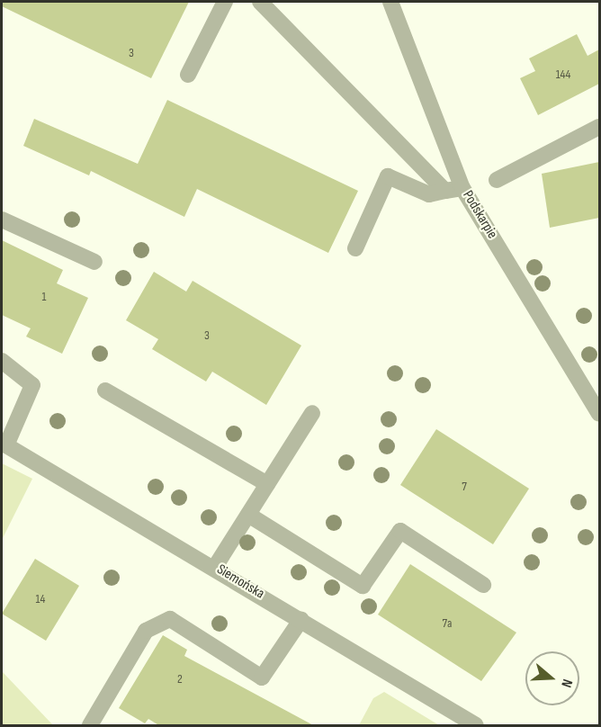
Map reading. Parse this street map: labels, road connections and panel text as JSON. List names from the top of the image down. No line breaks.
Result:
{"streets":{"street":["Podskarpie","Siemońska"]},"house_numbers":["3","144","1","3","7","14","7a","2"],"north":"right"}
